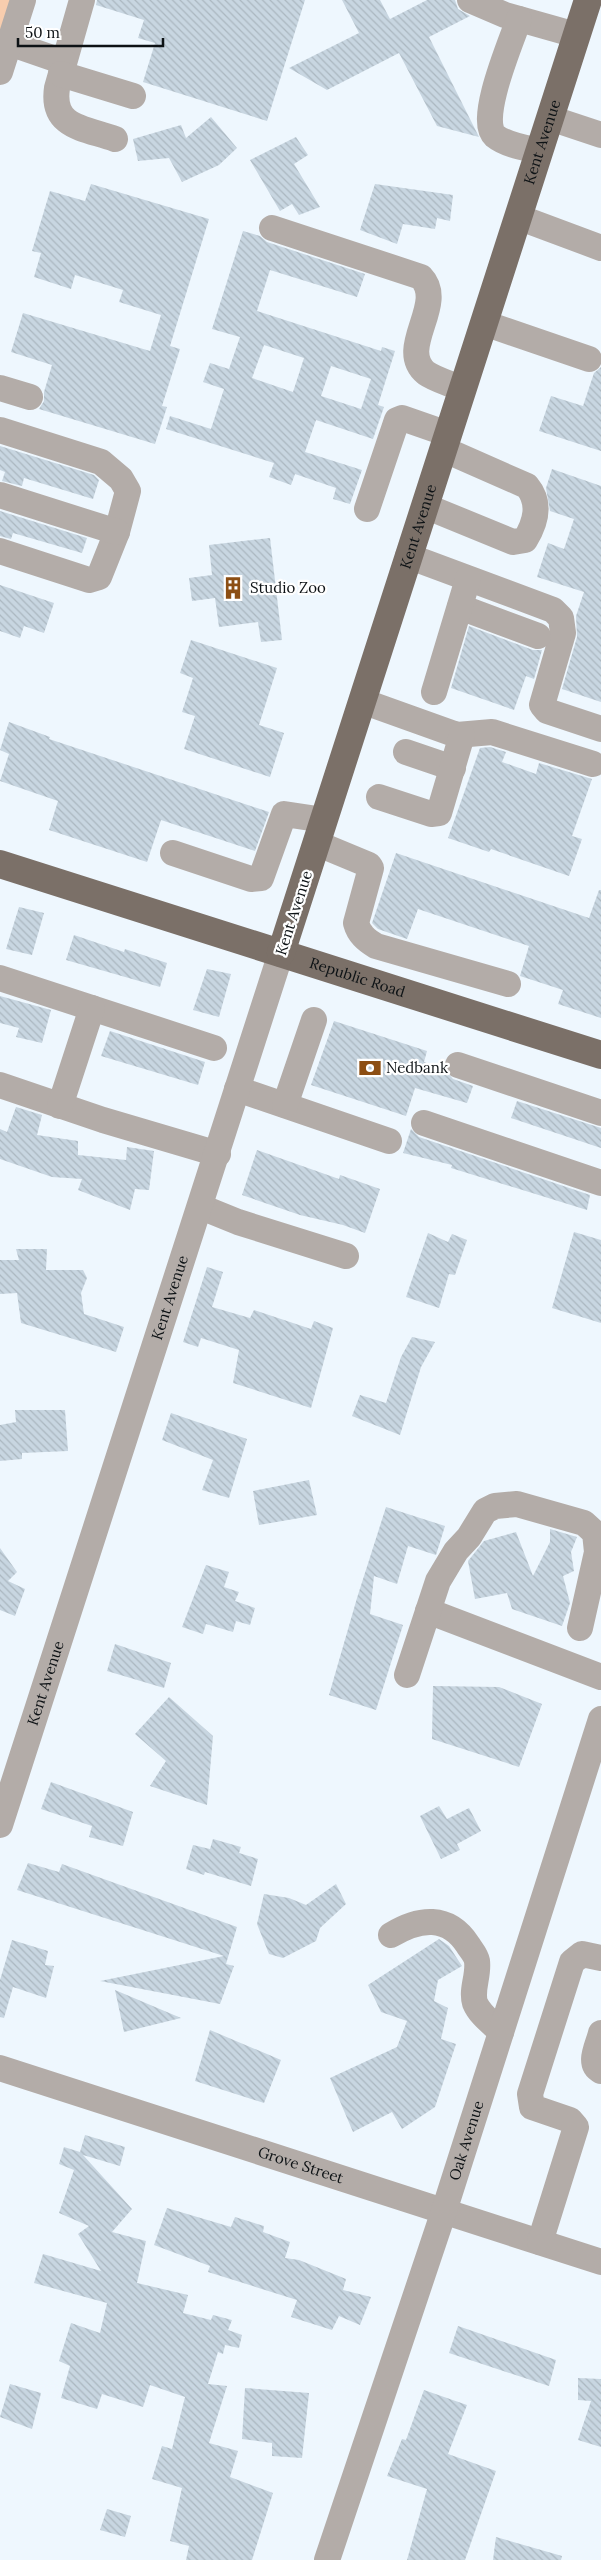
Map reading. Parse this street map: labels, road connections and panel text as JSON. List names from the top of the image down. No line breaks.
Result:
{"streets":{"main road":["Kent Avenue","Republic Road"],"street":["Oak Avenue","Grove Street"]},"crossings":[["Kent Avenue","Republic Road"],["Oak Avenue","Grove Street"]],"places":{"building":["Studio Zoo"],"bank":["Nedbank"]},"scale_bar":"50 m"}
